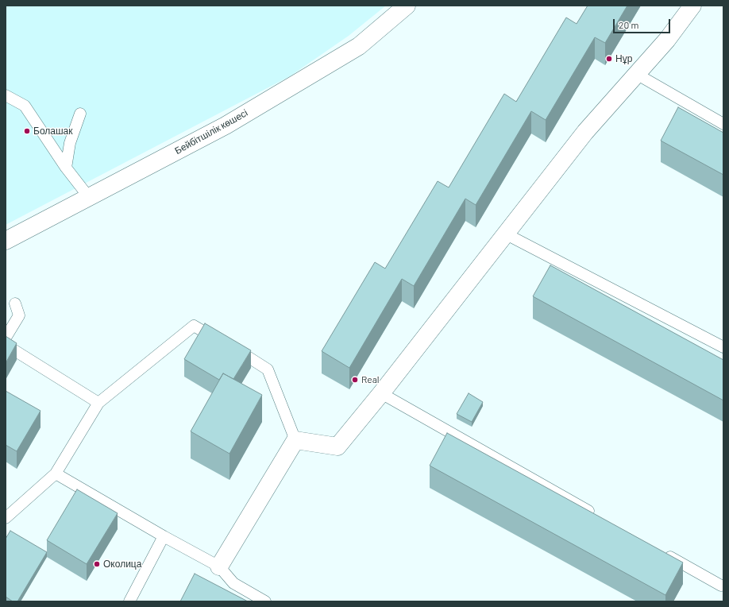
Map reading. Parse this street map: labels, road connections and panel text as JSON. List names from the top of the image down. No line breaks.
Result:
{"streets":{"street":["Бейбітшілік көшесі"]},"places":["Нұр","Болашак","Real","Околица"],"scale_bar":"20 m"}
